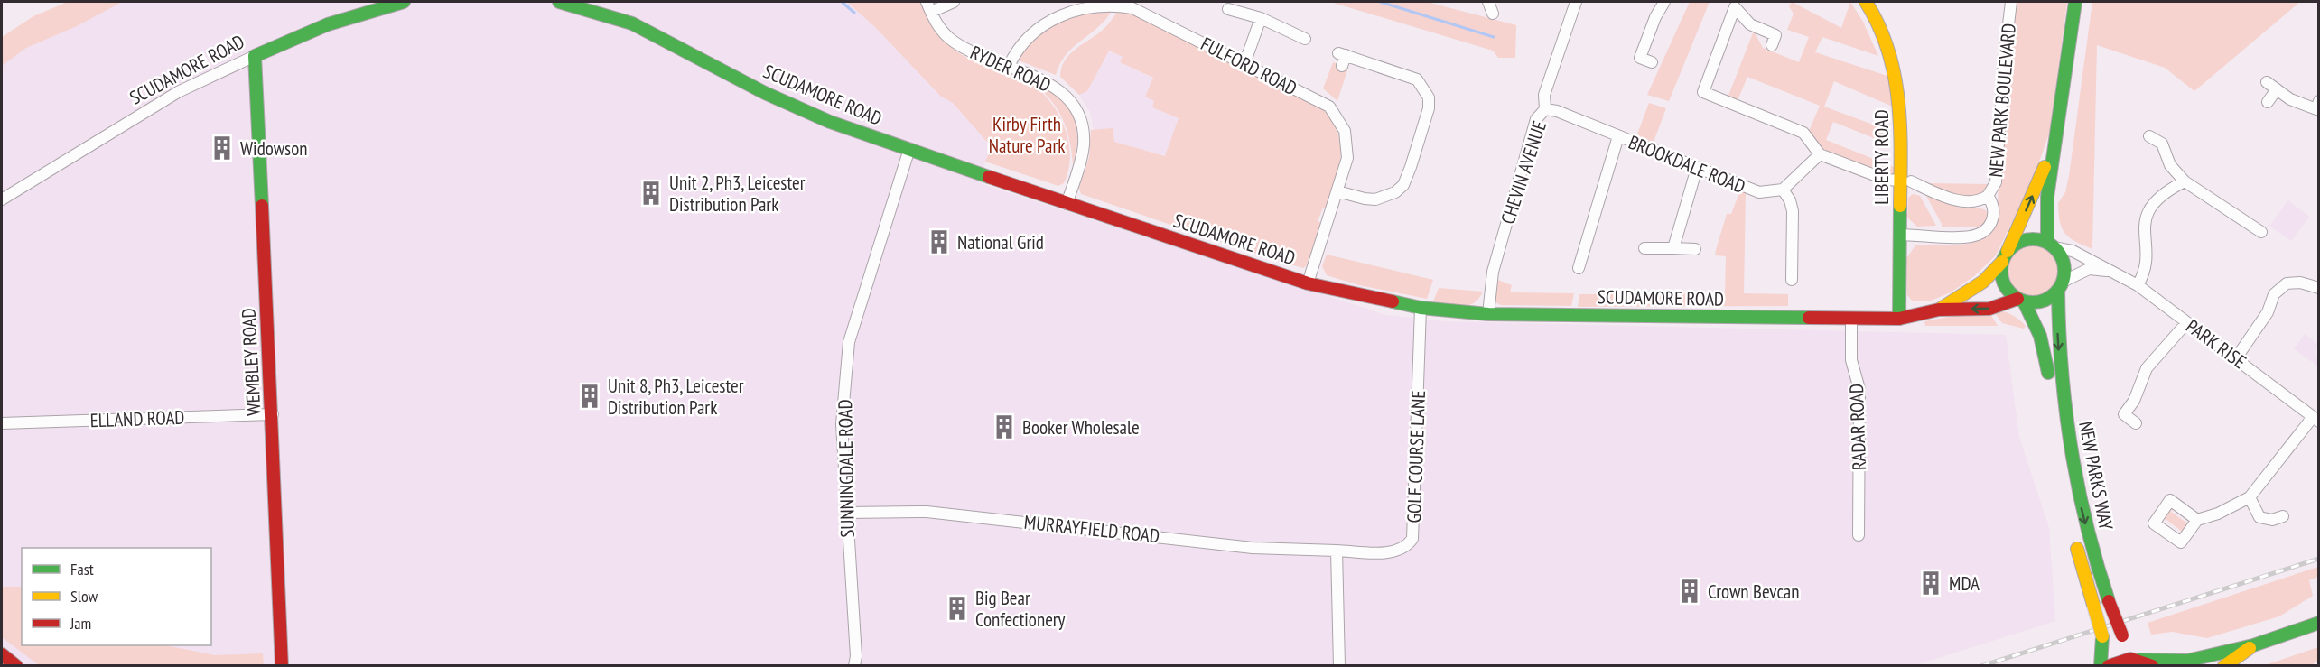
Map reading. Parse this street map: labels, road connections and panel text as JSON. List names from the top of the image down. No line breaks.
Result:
{"streets":{"main road":["SCUDAMORE ROAD","LIBERTY ROAD","WEMBLEY ROAD","NEW PARKS WAY"],"street":["FULFORD ROAD","RYDER ROAD","NEW PARK BOULEVARD","BROOKDALE ROAD","CHEVIN AVENUE","PARK RISE","ELLAND ROAD","RADAR ROAD","GOLF COURSE LANE","SUNNINGDALE ROAD","MURRAYFIELD ROAD"]},"crossings":[["FULFORD ROAD","RYDER ROAD"],["FULFORD ROAD","SCUDAMORE ROAD"],["RYDER ROAD","SCUDAMORE ROAD"],["SCUDAMORE ROAD","LIBERTY ROAD"],["SCUDAMORE ROAD","CHEVIN AVENUE"],["SCUDAMORE ROAD","PARK RISE"],["SCUDAMORE ROAD","WEMBLEY ROAD"],["SCUDAMORE ROAD","RADAR ROAD"],["SCUDAMORE ROAD","GOLF COURSE LANE"],["SCUDAMORE ROAD","SUNNINGDALE ROAD"],["SCUDAMORE ROAD","NEW PARKS WAY"],["NEW PARK BOULEVARD","LIBERTY ROAD"],["BROOKDALE ROAD","CHEVIN AVENUE"],["PARK RISE","NEW PARKS WAY"],["WEMBLEY ROAD","ELLAND ROAD"],["GOLF COURSE LANE","MURRAYFIELD ROAD"],["SUNNINGDALE ROAD","MURRAYFIELD ROAD"]],"parks":["Kirby Firth Nature Park"],"places":{"building":["Widowson","Unit 2, Ph3, Leicester Distribution Park","National Grid","Unit 8, Ph3, Leicester Distribution Park","Booker Wholesale","MDA","Crown Bevcan","Big Bear Confectionery"]},"legend":["Fast","Slow","Jam"]}
